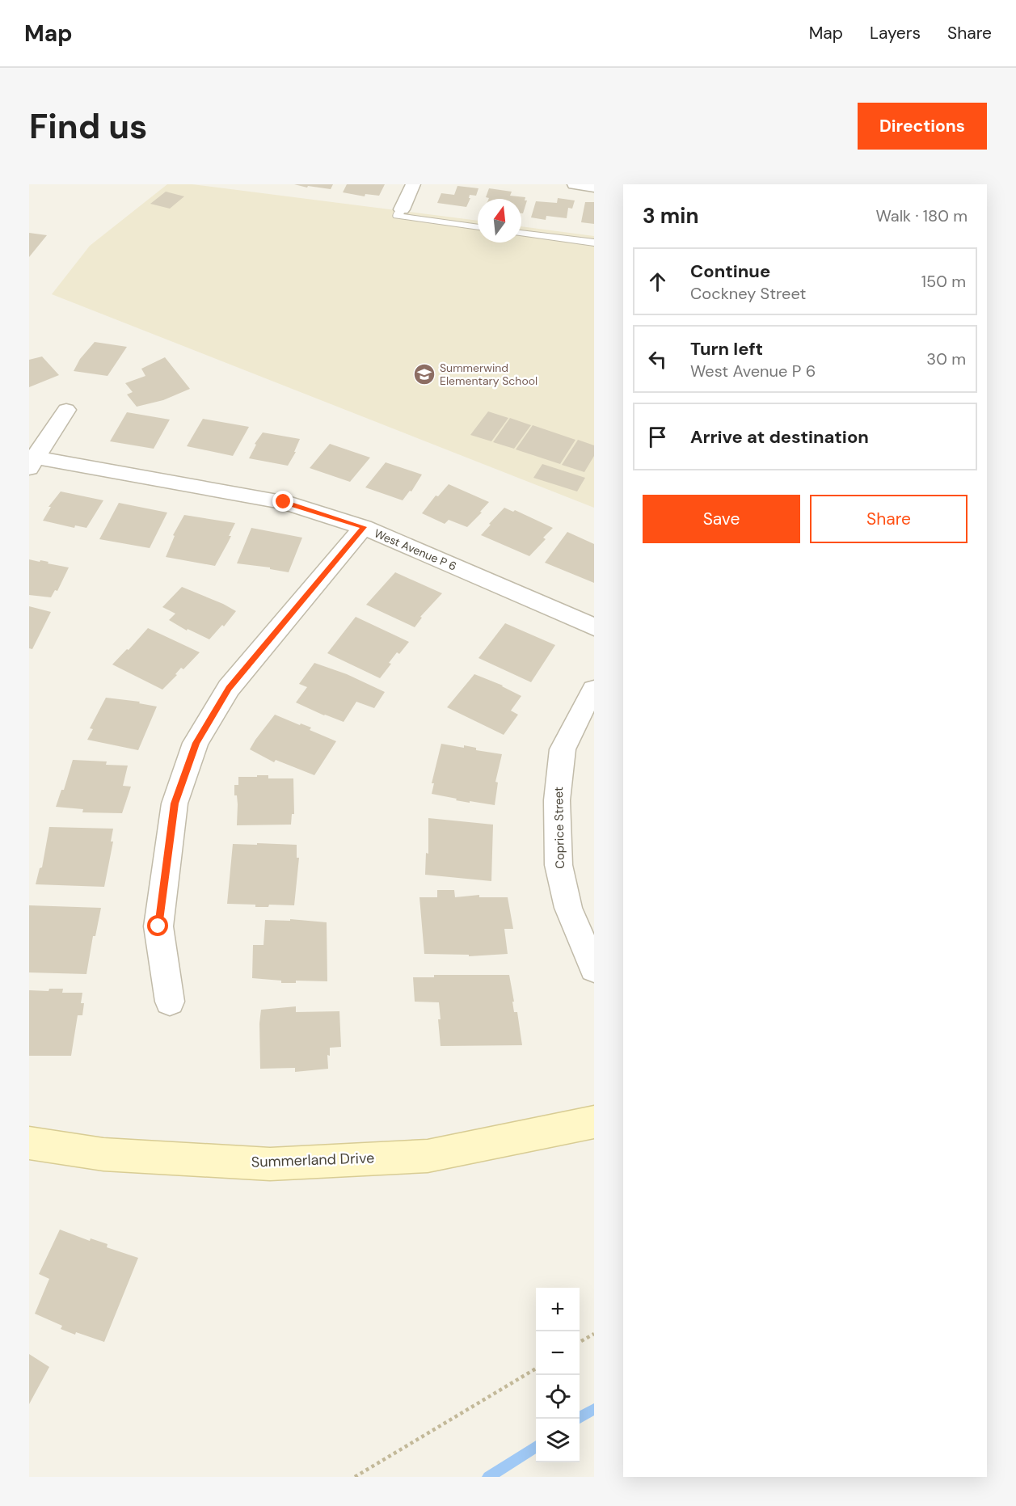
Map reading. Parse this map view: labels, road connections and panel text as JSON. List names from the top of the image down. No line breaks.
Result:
{"streets":{"street":["West Avenue P 6","Coprice Street","Summerland Drive"]},"places":{"school or university":["Summerwind Elementary School"]},"north":"top","page":{"header":"Map","nav":["Map","Layers","Share"],"buttons":["Directions",["Save","Share"]],"title":"Find us","heading":["3 min","Walk · 180 m"],"list":[["Continue","Cockney Street","150 m"],["Turn left","West Avenue P 6","30 m"],"Arrive at destination"],"map_buttons":["+","−"]}}
